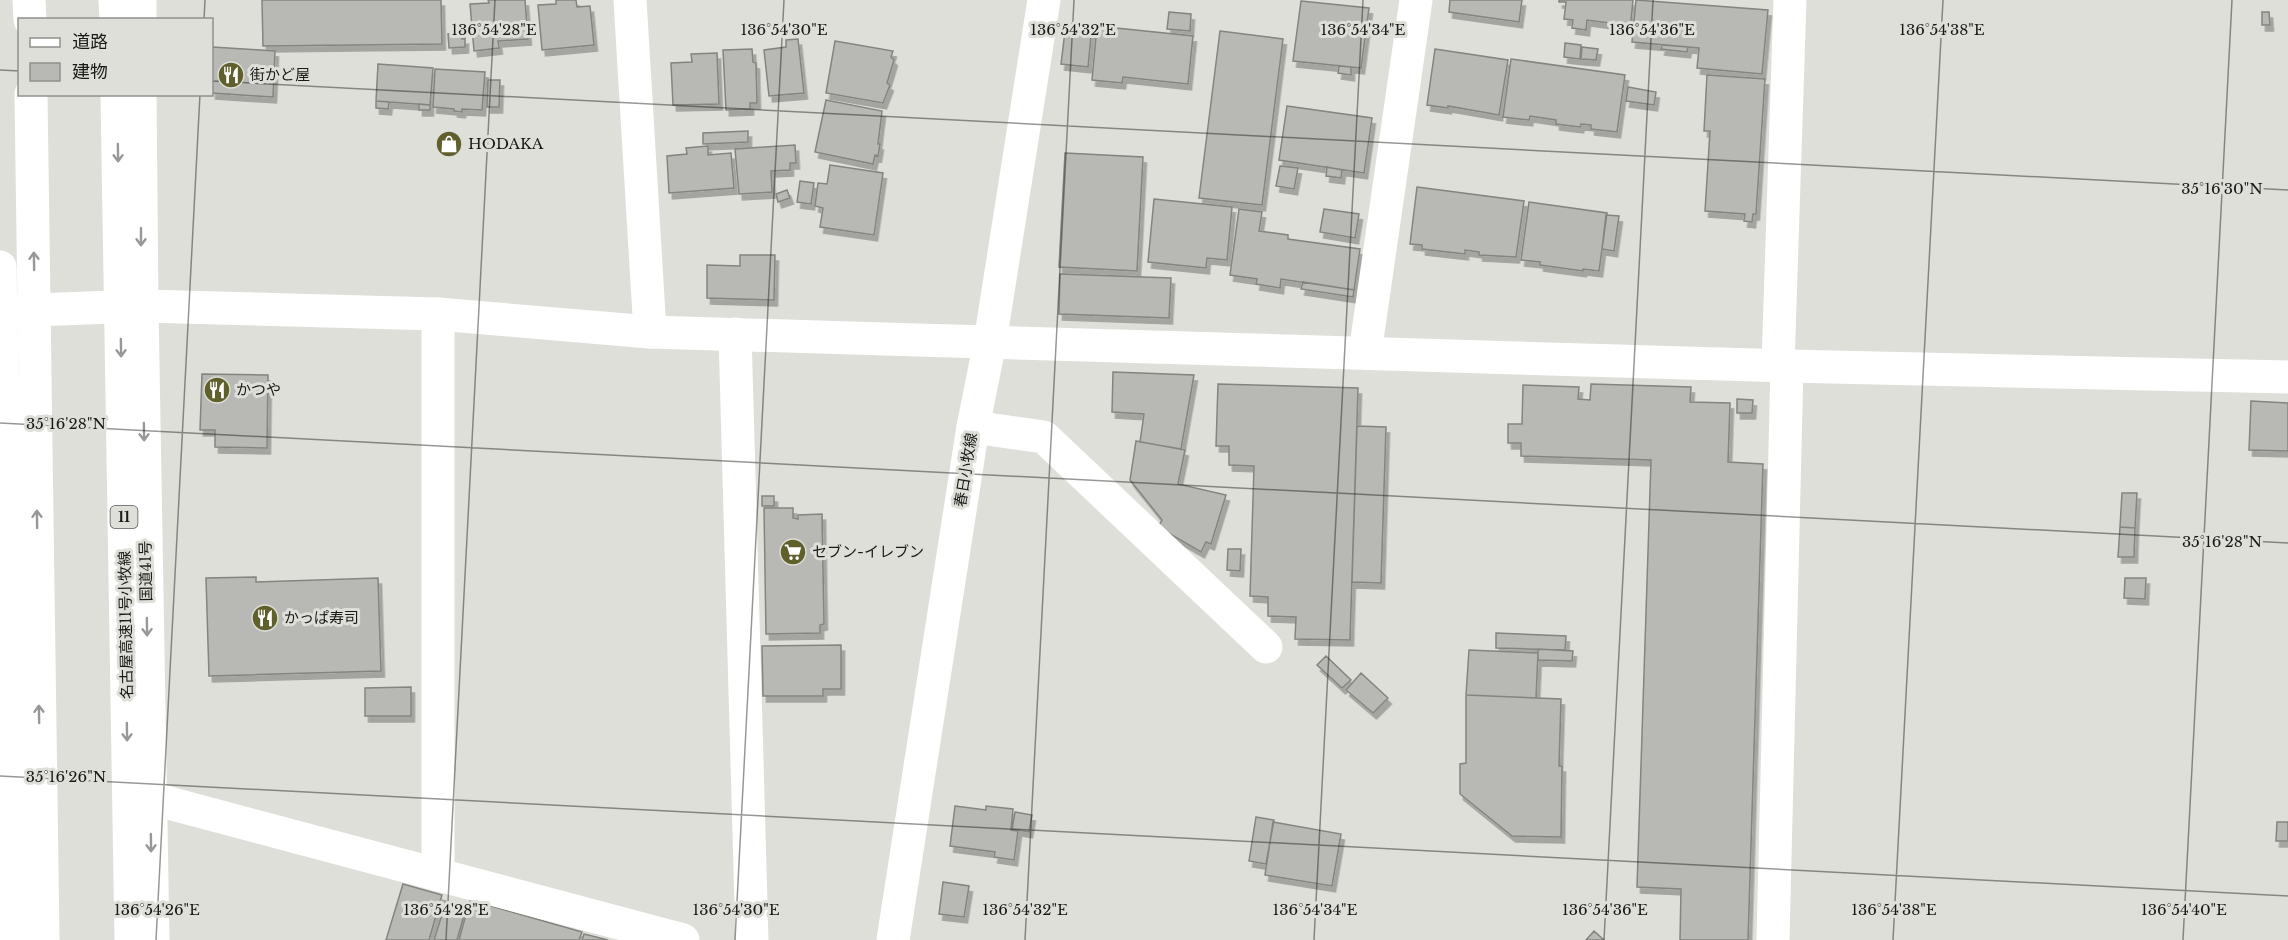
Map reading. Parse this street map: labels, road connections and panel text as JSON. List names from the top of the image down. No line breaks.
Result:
{"streets":{"main road":["春日小牧線","11","国道41号","名古屋高速11号小牧線"]},"places":{"restaurant":["街かど屋","かつや","かっぱ寿司"],"shop":["HODAKA"],"supermarket":["セブン-イレブン"]},"legend":["道路","建物"],"coordinates":["136°54'28\"E","136°54'30\"E","136°54'32\"E","136°54'34\"E","136°54'36\"E","136°54'38\"E","35°16'30\"N","35°16'28\"N","35°16'26\"N","136°54'26\"E","136°54'40\"E"]}
